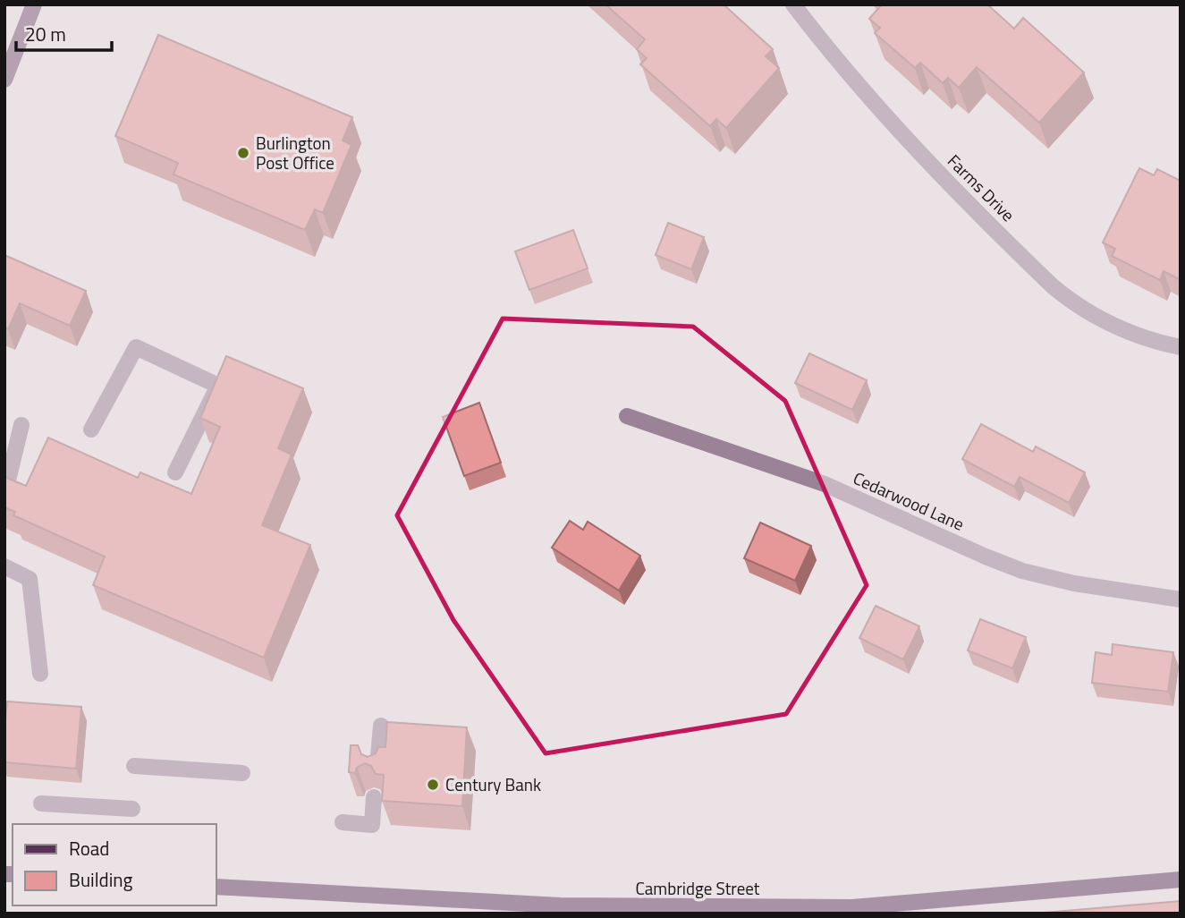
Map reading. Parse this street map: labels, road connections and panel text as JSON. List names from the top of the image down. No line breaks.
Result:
{"streets":{"main road":["Cambridge Street"],"street":["Farms Drive","Cedarwood Lane"]},"places":["Burlington Post Office","Century Bank"],"legend":["Road","Building"],"scale_bar":"20 m"}
